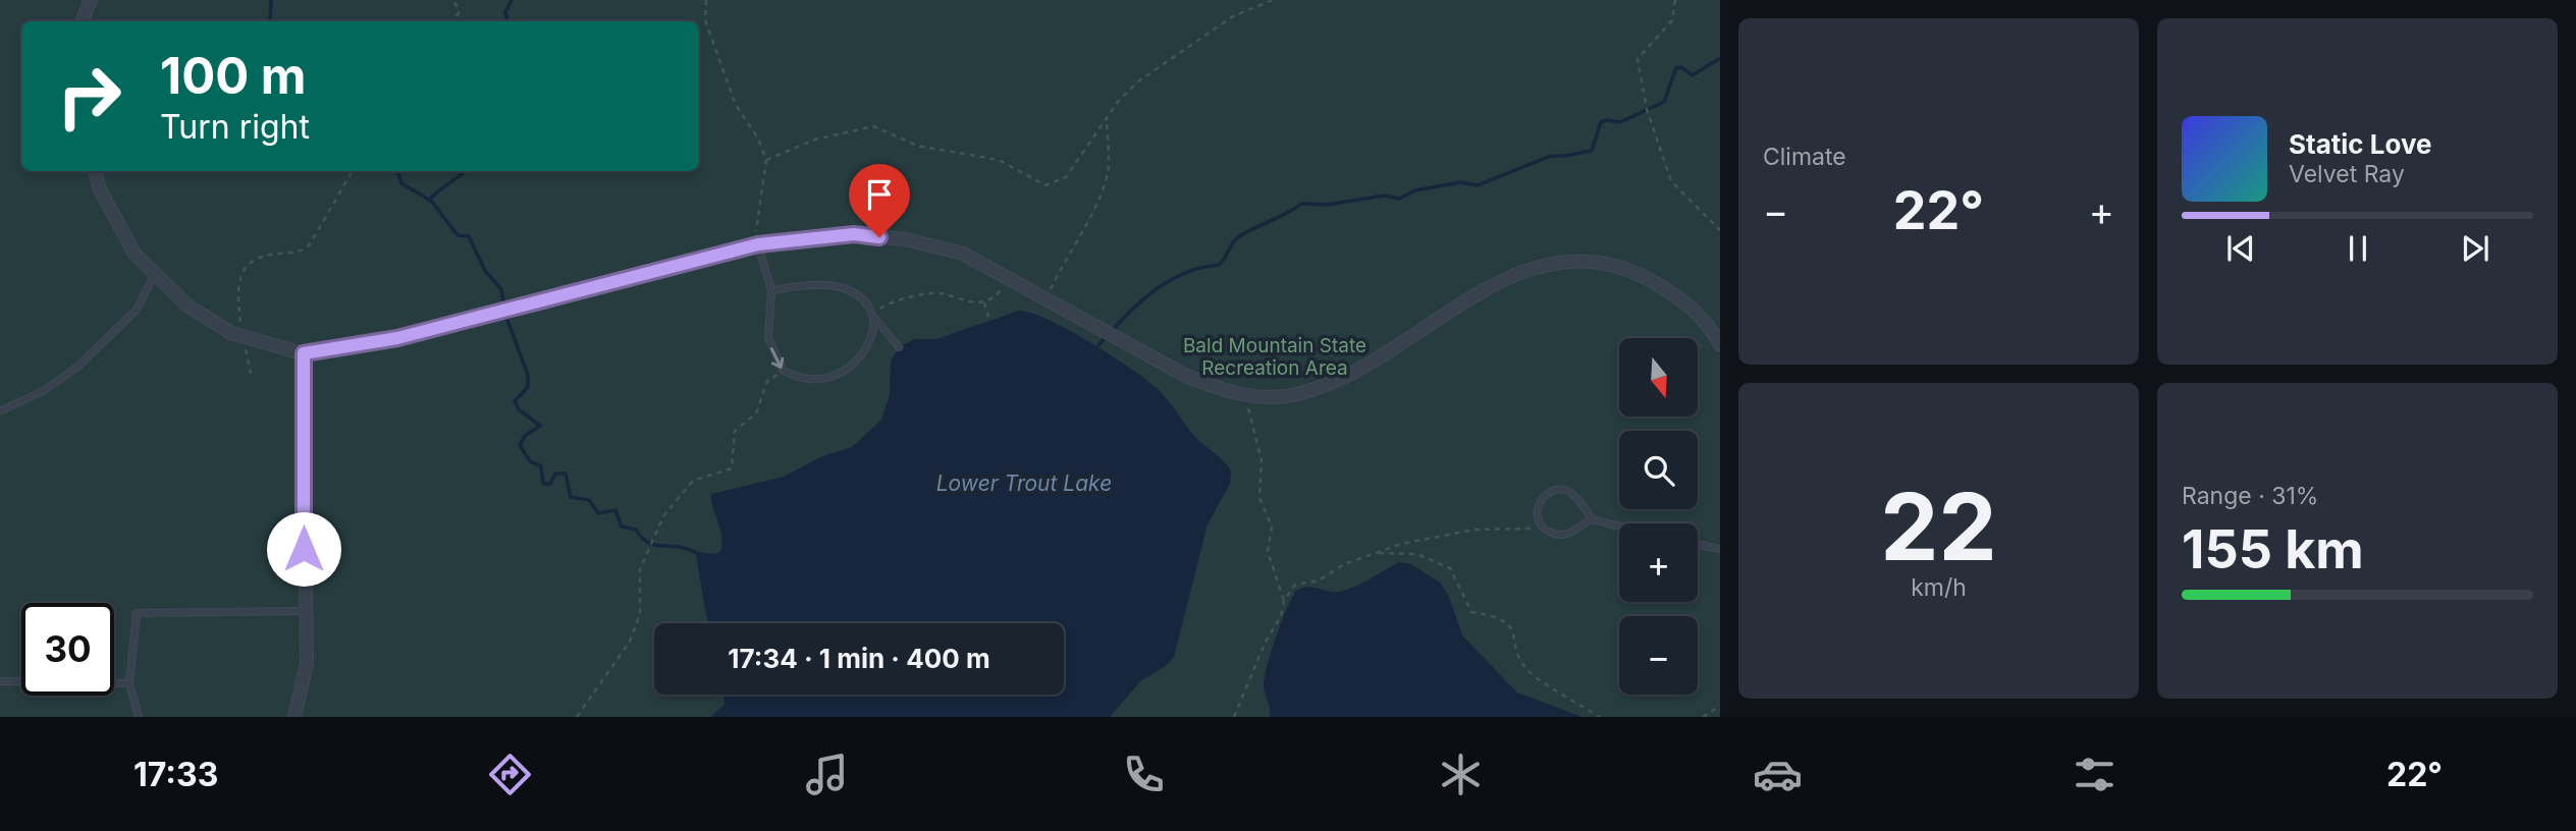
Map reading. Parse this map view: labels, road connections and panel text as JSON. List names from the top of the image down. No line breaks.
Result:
{"water":["Lower Trout Lake"],"parks":["Bald Mountain State Recreation Area"],"north":"bottom","page":{"tile":["Climate",["22","km/h"],["Range · 31%","155 km"]],"turn":["100 m","Turn right"],"song":["Static Love","Velvet Ray"],"heat":["−","22°","+"],"map_buttons":["+","−"],"limit":"30","trip":"17:34 · 1 min · 400 m","tabs":["17:33","22°"]}}
